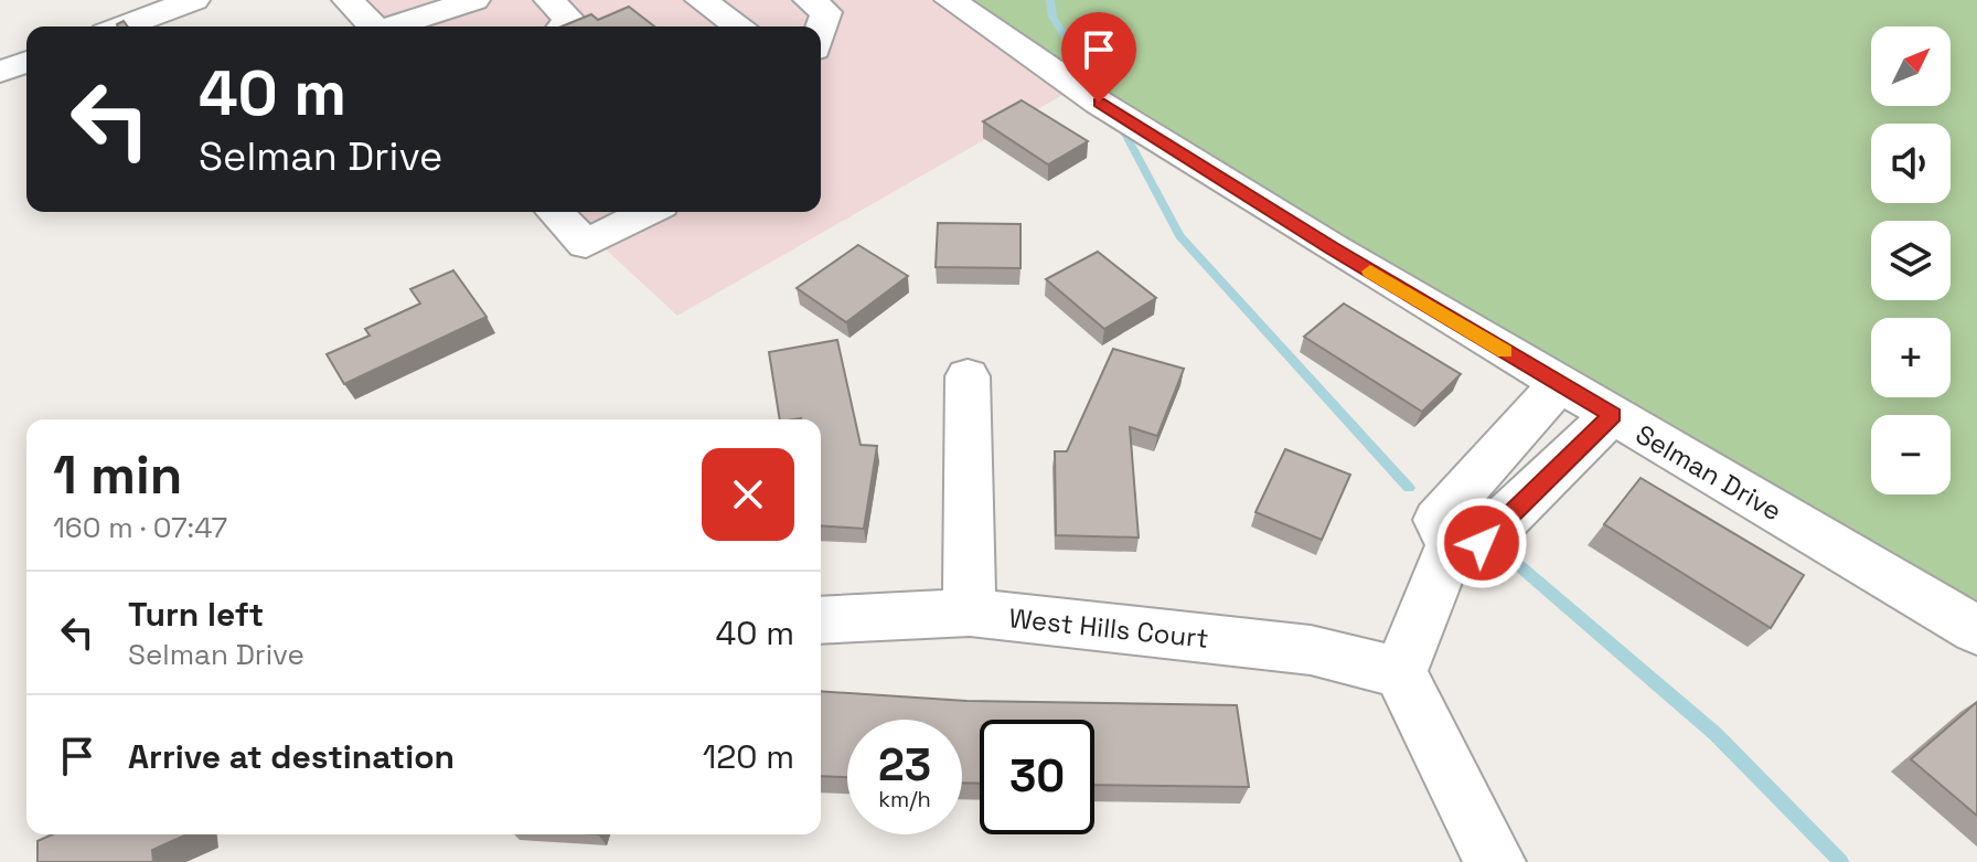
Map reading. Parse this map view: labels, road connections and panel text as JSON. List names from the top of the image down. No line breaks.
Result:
{"streets":{"street":["Selman Drive","West Hills Court"]},"north":"top right","page":{"map_buttons":["+","−"],"turn":["40 m","Selman Drive"],"heading":["1 min","160 m · 07:47"],"list":[{"name":"Turn left","note":"Selman Drive","value":"40 m"},{"name":"Arrive at destination","value":"120 m"}],"speed":"23 km/h","limit":"30"}}
